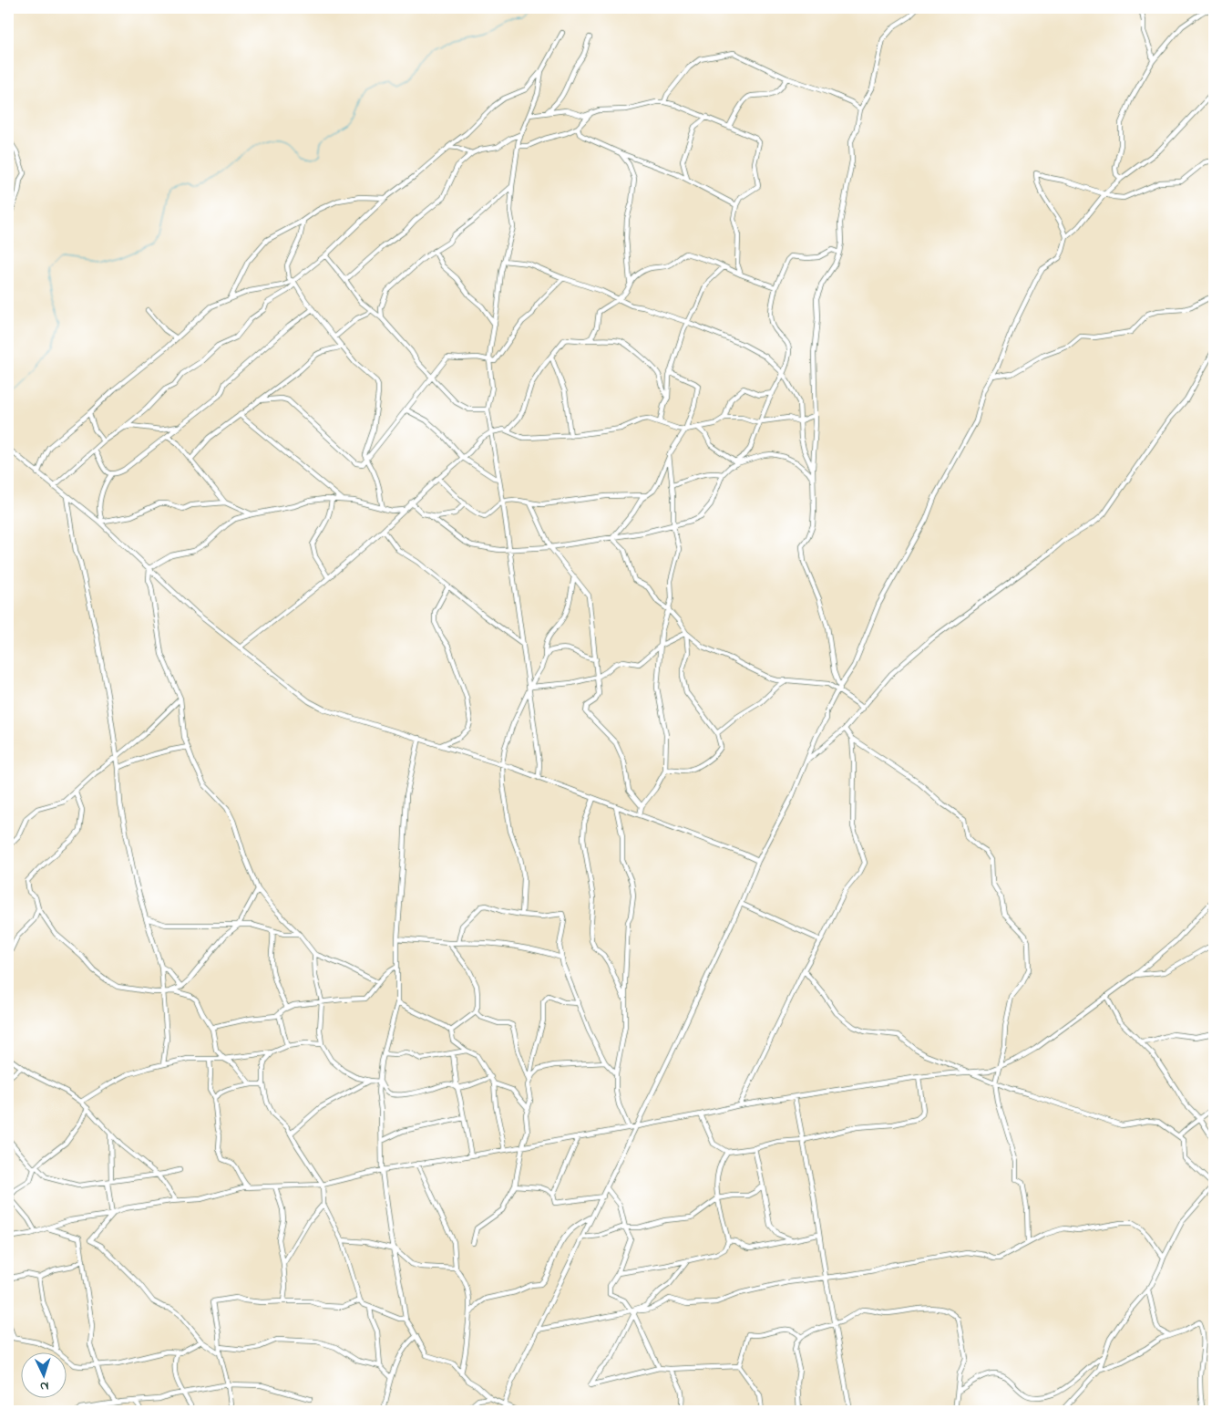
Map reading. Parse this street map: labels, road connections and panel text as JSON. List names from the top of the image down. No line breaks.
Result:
{"north":"bottom"}
